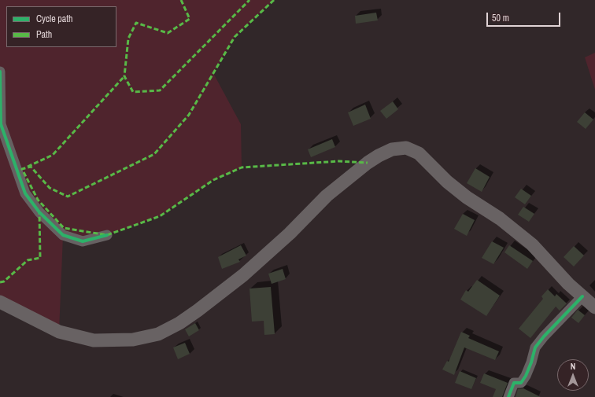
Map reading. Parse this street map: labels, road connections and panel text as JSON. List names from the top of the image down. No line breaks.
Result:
{"legend":["Cycle path","Path"],"scale_bar":"50 m","north":"top"}
